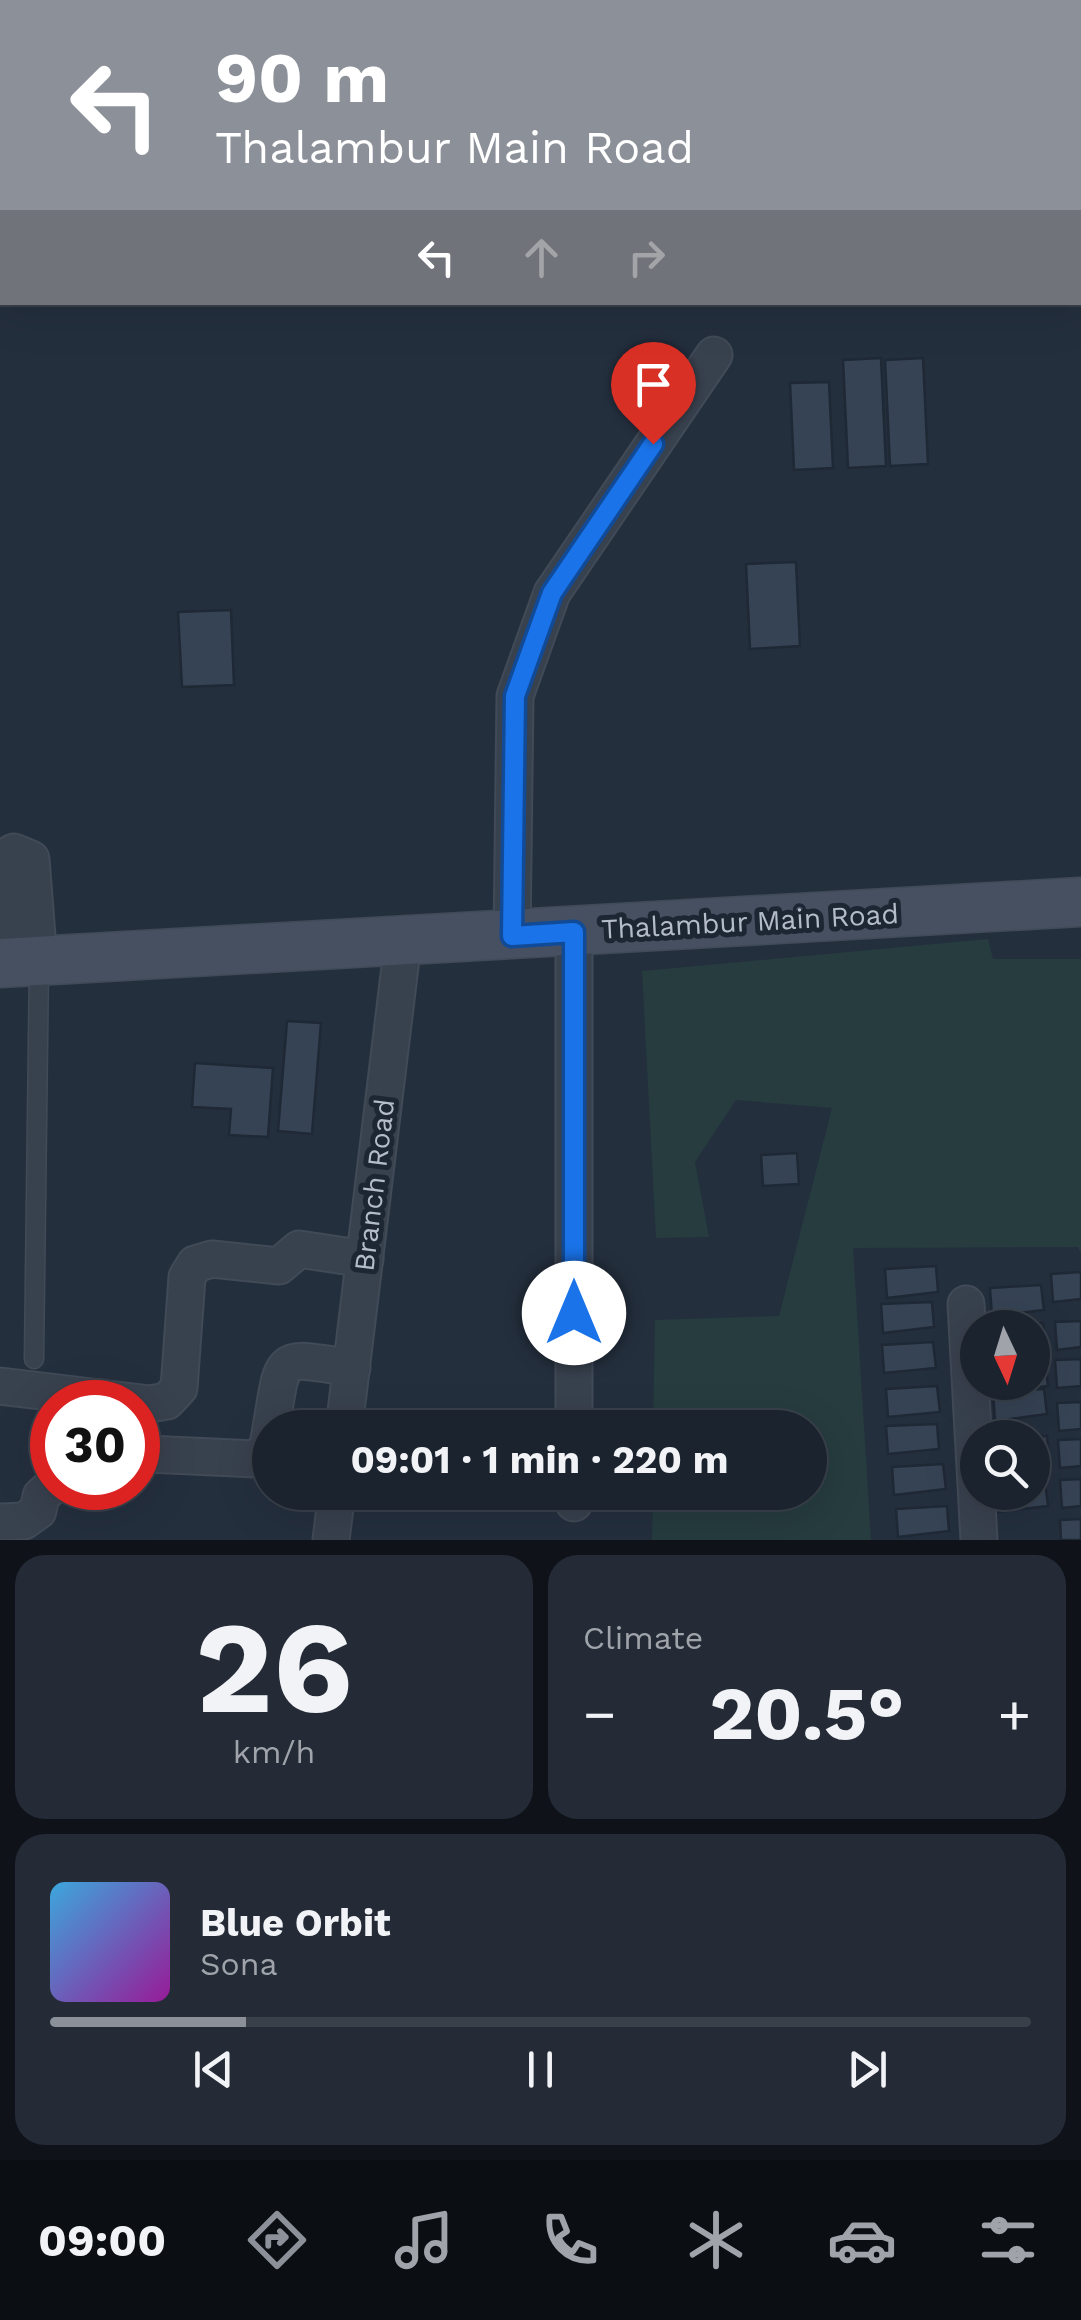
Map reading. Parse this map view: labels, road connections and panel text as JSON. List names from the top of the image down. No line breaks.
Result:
{"streets":{"street":["Thalambur Main Road","Branch Road"]},"crossings":[["Thalambur Main Road","Branch Road"]],"north":"bottom","page":{"turn":["90 m","Thalambur Main Road"],"limit":"30","trip":"09:01 · 1 min · 220 m","tile":[["26","km/h"],"Climate"],"heat":["−","20.5°","+"],"song":["Blue Orbit","Sona"],"tabs":"09:00"}}
